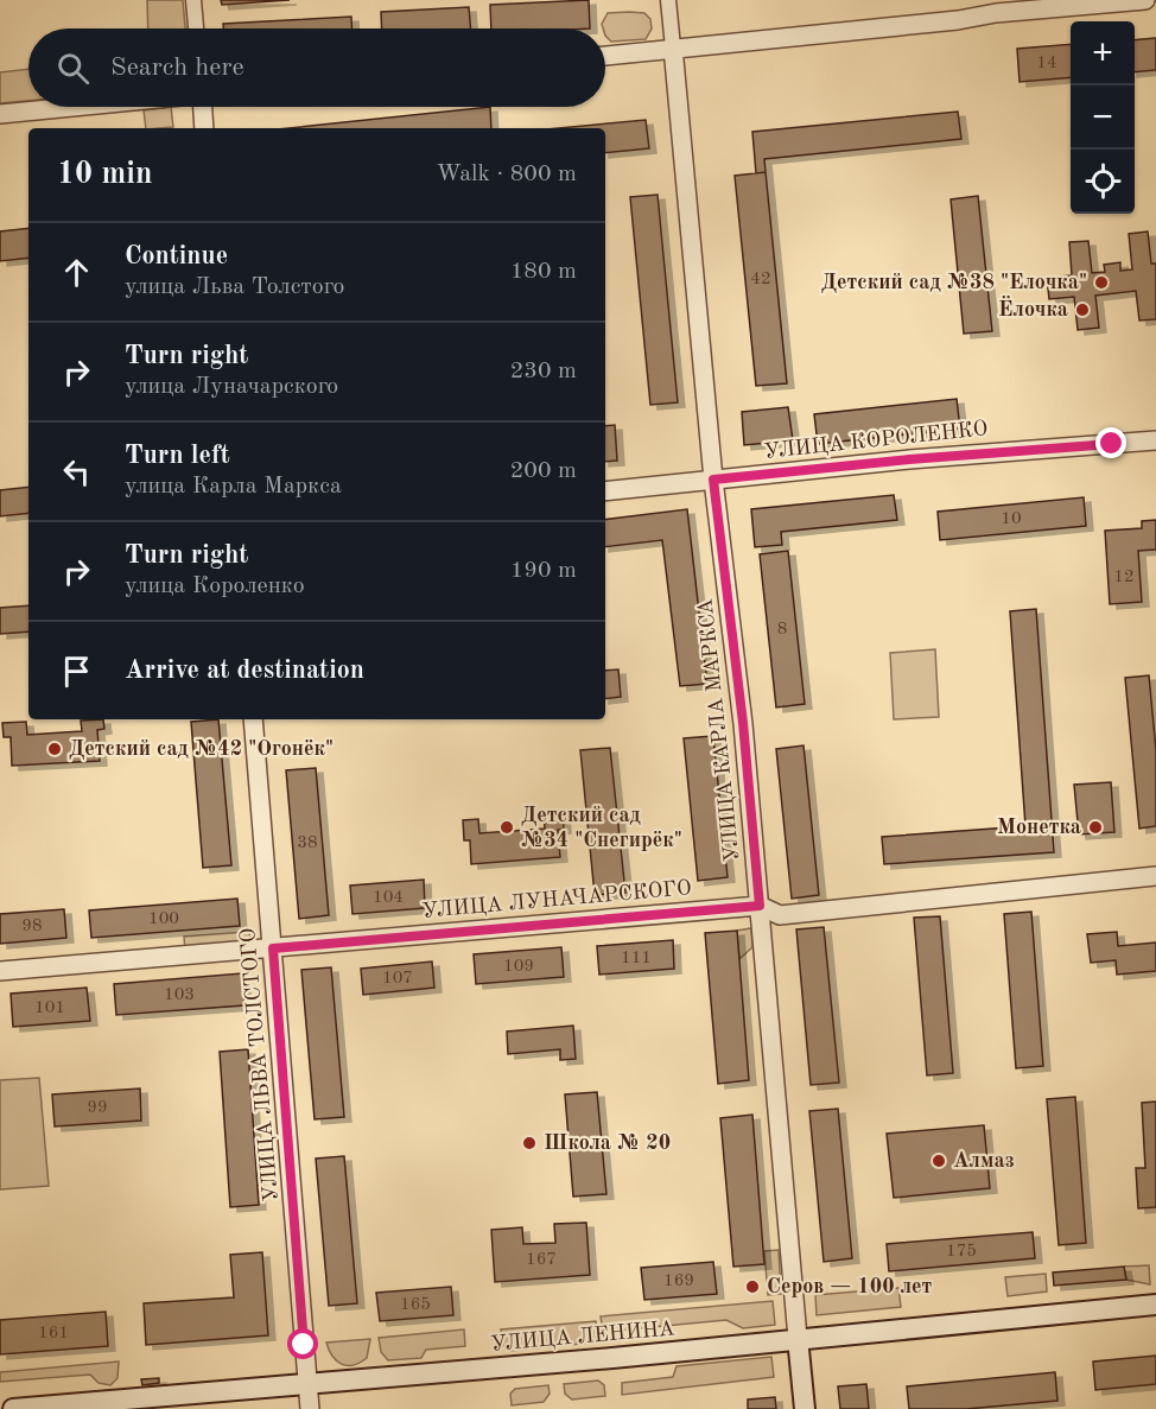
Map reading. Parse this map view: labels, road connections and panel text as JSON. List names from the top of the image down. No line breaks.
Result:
{"streets":{"main road":["УЛИЦА КАРЛА МАРКСА","УЛИЦА ЛЕНИНА"],"street":["УЛИЦА КОРОЛЕНКО","УЛИЦА ЛУНАЧАРСКОГО","УЛИЦА ЛЬВА ТОЛСТОГО"]},"crossings":[["УЛИЦА КОРОЛЕНКО","УЛИЦА КАРЛА МАРКСА"],["УЛИЦА КАРЛА МАРКСА","УЛИЦА ЛУНАЧАРСКОГО"],["УЛИЦА КАРЛА МАРКСА","УЛИЦА ЛЕНИНА"],["УЛИЦА ЛУНАЧАРСКОГО","УЛИЦА ЛЬВА ТОЛСТОГО"],["УЛИЦА ЛЬВА ТОЛСТОГО","УЛИЦА ЛЕНИНА"]],"places":["Детский сад №38 \"Елочка\"","Ёлочка","Детский сад №42 \"Огонёк\"","Детский сад №34 \"Снегирёк\"","Монетка","Школа № 20","Алмаз","Серов — 100 лет"],"house_numbers":["14","42","10","12","8","38","104","100","98","111","109","107","103","101","99","175","167","169","165","161"],"page":{"map_buttons":["+","−"],"search":"Search here","heading":["10 min","Walk · 800 m"],"list":[["Continue","улица Льва Толстого","180 m"],["Turn right","улица Луначарского","230 m"],["Turn left","улица Карла Маркса","200 m"],["Turn right","улица Короленко","190 m"],"Arrive at destination"]}}
